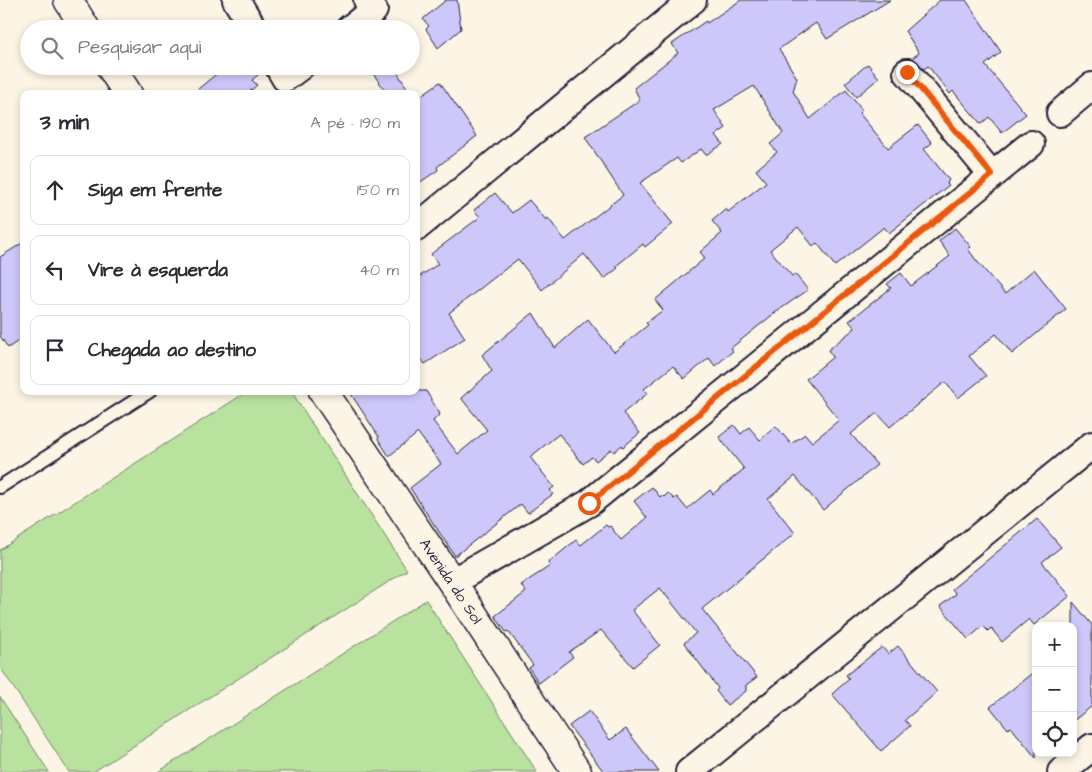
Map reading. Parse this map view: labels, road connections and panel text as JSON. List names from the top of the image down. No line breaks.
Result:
{"streets":{"street":["Avenida do Sol"]},"page":{"search":"Pesquisar aqui","heading":["3 min","A pé · 190 m"],"list":[["Siga em frente","150 m"],["Vire à esquerda","40 m"],"Chegada ao destino"],"map_buttons":["+","−"]}}
